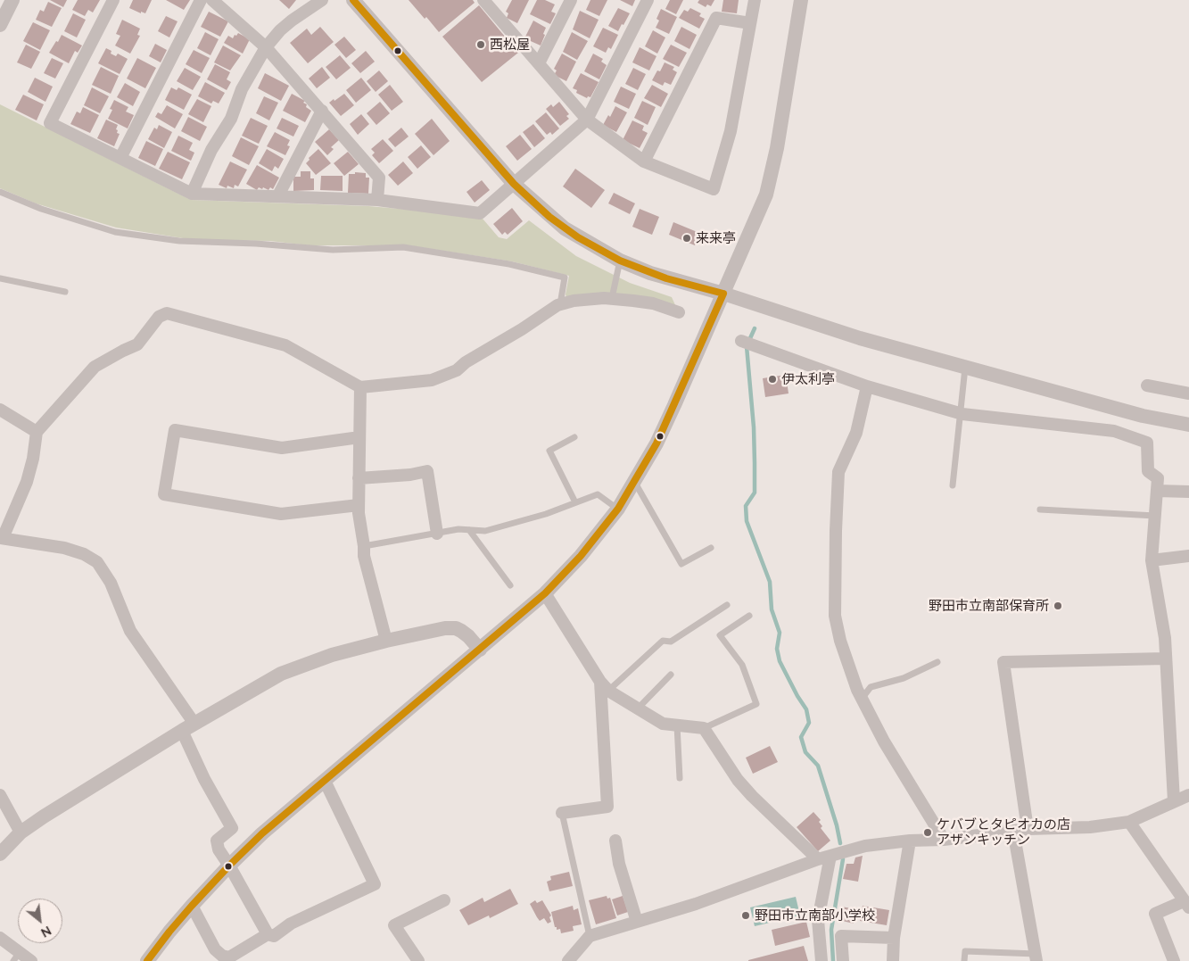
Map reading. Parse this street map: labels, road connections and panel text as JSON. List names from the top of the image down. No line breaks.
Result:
{"places":["西松屋","来来亭","伊太利亭","野田市立南部保育所","ケバブとタピオカの店 アザンキッチン","野田市立南部小学校"],"north":"bottom right"}
